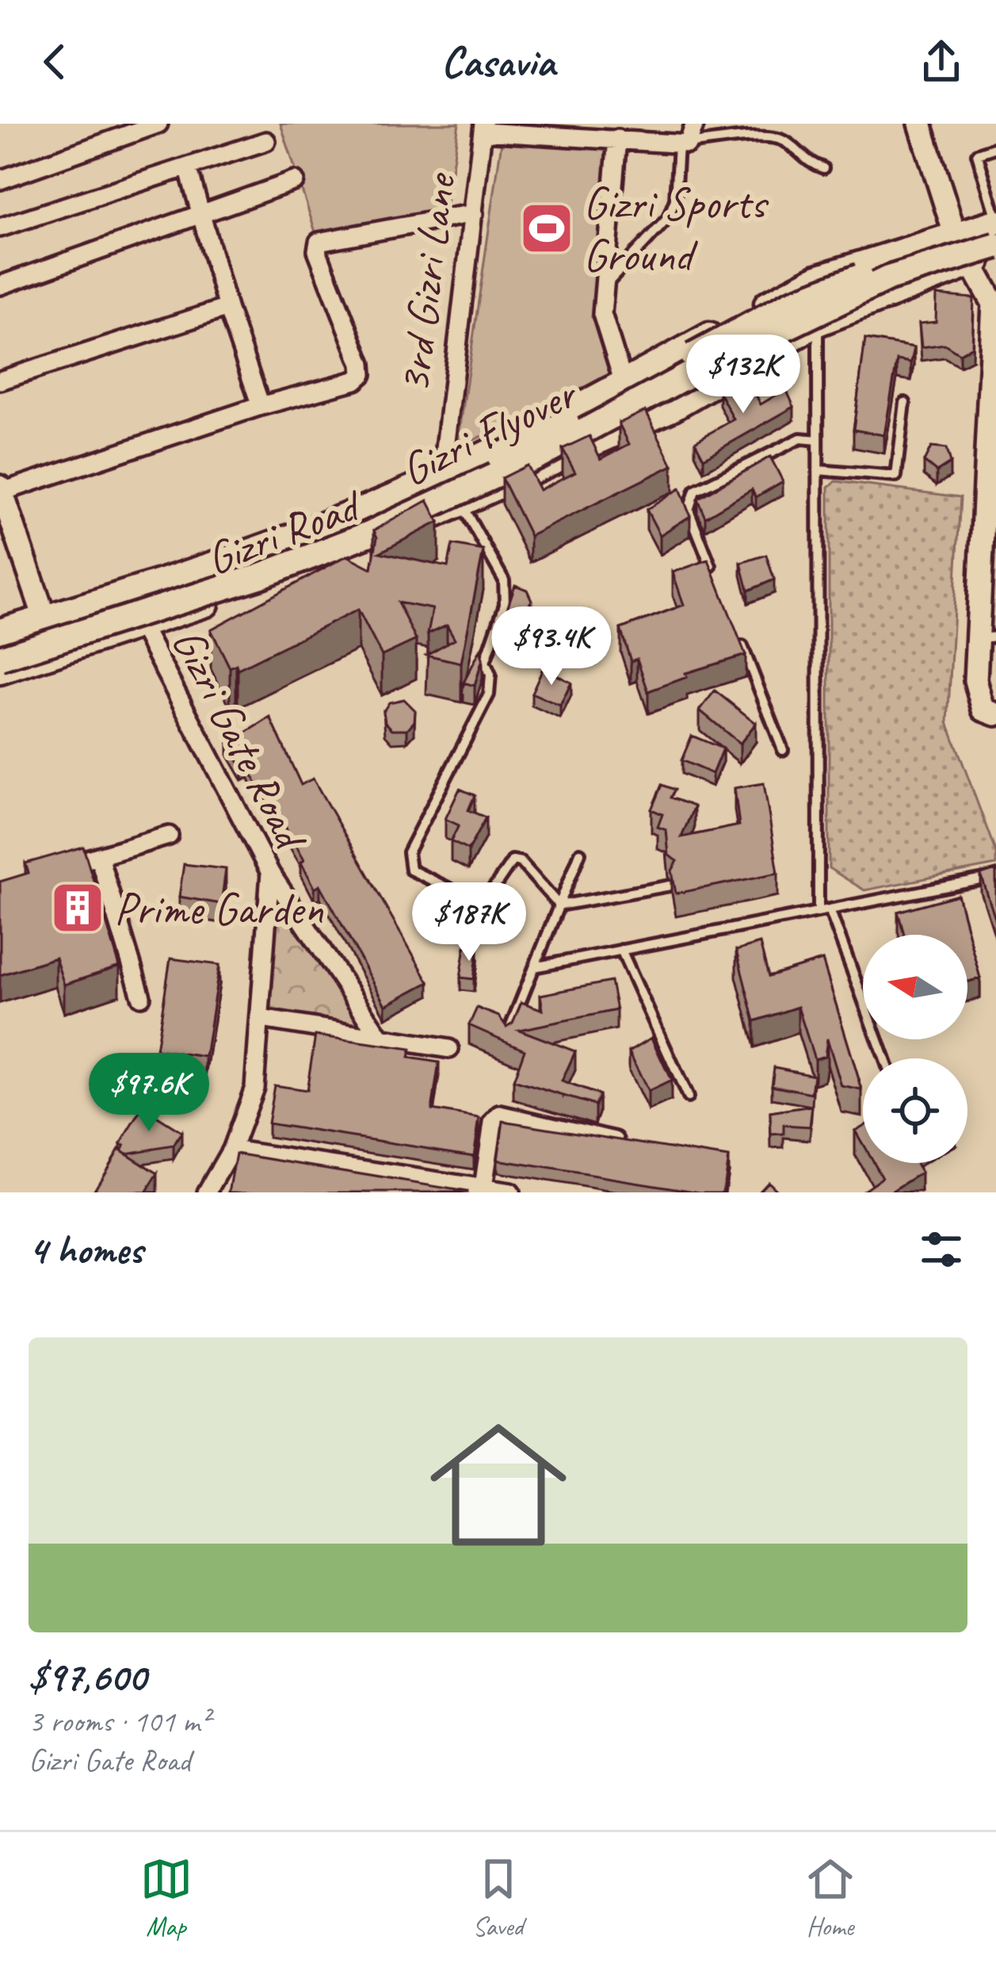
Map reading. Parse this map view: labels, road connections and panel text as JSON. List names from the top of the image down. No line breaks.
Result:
{"streets":{"main road":["Gizri Flyover","Gizri Road"],"street":["3rd Gizri Lane","Gizri Gate Road"]},"crossings":[["3rd Gizri Lane","Gizri Road"],["Gizri Road","Gizri Gate Road"]],"places":{"sports":["Gizri Sports Ground"],"building":["Prime Garden"]},"north":"left","page":{"header":"Casavia","price":["$132K","$93.4K","$187K","$97.6K"],"heading":"4 homes","list":[{"name":"$97,600","note":"3 rooms · 101 m² · Gizri Gate Road"}],"tabs":["Map","Saved","Home"]}}
